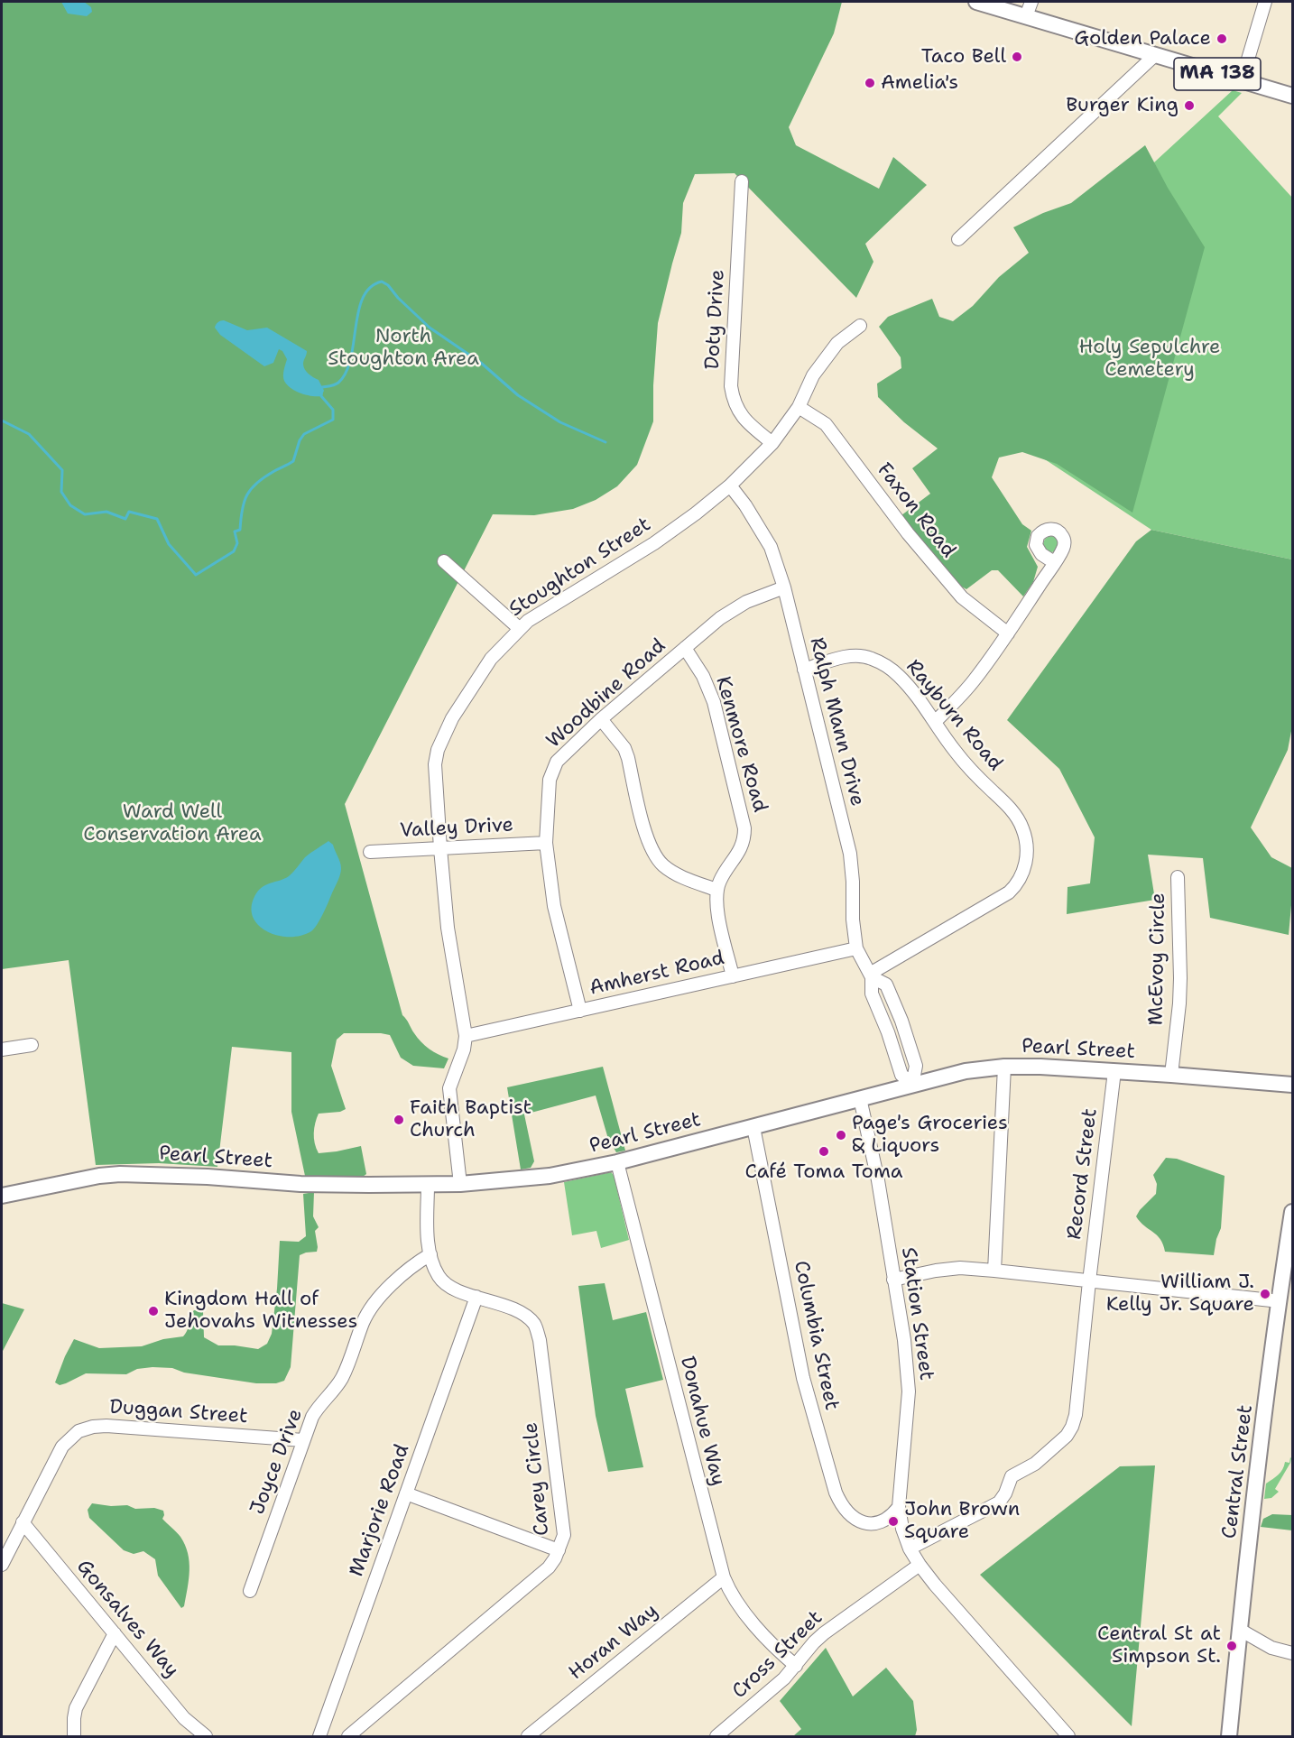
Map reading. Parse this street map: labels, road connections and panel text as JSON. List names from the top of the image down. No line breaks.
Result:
{"streets":{"main road":["MA 138","Pearl Street","Central Street"],"street":["Doty Drive","Faxon Road","Stoughton Street","Woodbine Road","Rayburn Road","Ralph Mann Drive","Kenmore Road","Valley Drive","McEvoy Circle","Amherst Road","Record Street","Station Street","Columbia Street","Duggan Street","Donahue Way","Joyce Drive","Carey Circle","Marjorie Road","Gonsalves Way","Horan Way","Cross Street"]},"crossings":[["Doty Drive","Stoughton Street"],["Faxon Road","Stoughton Street"],["Stoughton Street","Ralph Mann Drive"],["Stoughton Street","Valley Drive"],["Stoughton Street","Amherst Road"],["Stoughton Street","Pearl Street"],["Woodbine Road","Ralph Mann Drive"],["Woodbine Road","Kenmore Road"],["Woodbine Road","Valley Drive"],["Woodbine Road","Amherst Road"],["Rayburn Road","Ralph Mann Drive"],["Ralph Mann Drive","Amherst Road"],["Ralph Mann Drive","Pearl Street"],["Kenmore Road","Amherst Road"],["McEvoy Circle","Pearl Street"],["Pearl Street","Record Street"],["Pearl Street","Station Street"],["Pearl Street","Columbia Street"],["Pearl Street","Donahue Way"],["Pearl Street","Carey Circle"],["Record Street","Station Street"],["Station Street","Columbia Street"],["Station Street","Cross Street"],["Duggan Street","Joyce Drive"],["Duggan Street","Gonsalves Way"],["Donahue Way","Horan Way"],["Donahue Way","Cross Street"],["Joyce Drive","Carey Circle"],["Carey Circle","Marjorie Road"]],"parks":["North Stoughton Area","Holy Sepulchre Cemetery","Ward Well Conservation Area"],"places":["Golden Palace","Taco Bell","Amelia's","Burger King","Faith Baptist Church","Page's Groceries & Liquors","Café Toma Toma","William J. Kelly Jr. Square","Kingdom Hall of Jehovahs Witnesses","John Brown Square","Central St at Simpson St."]}
